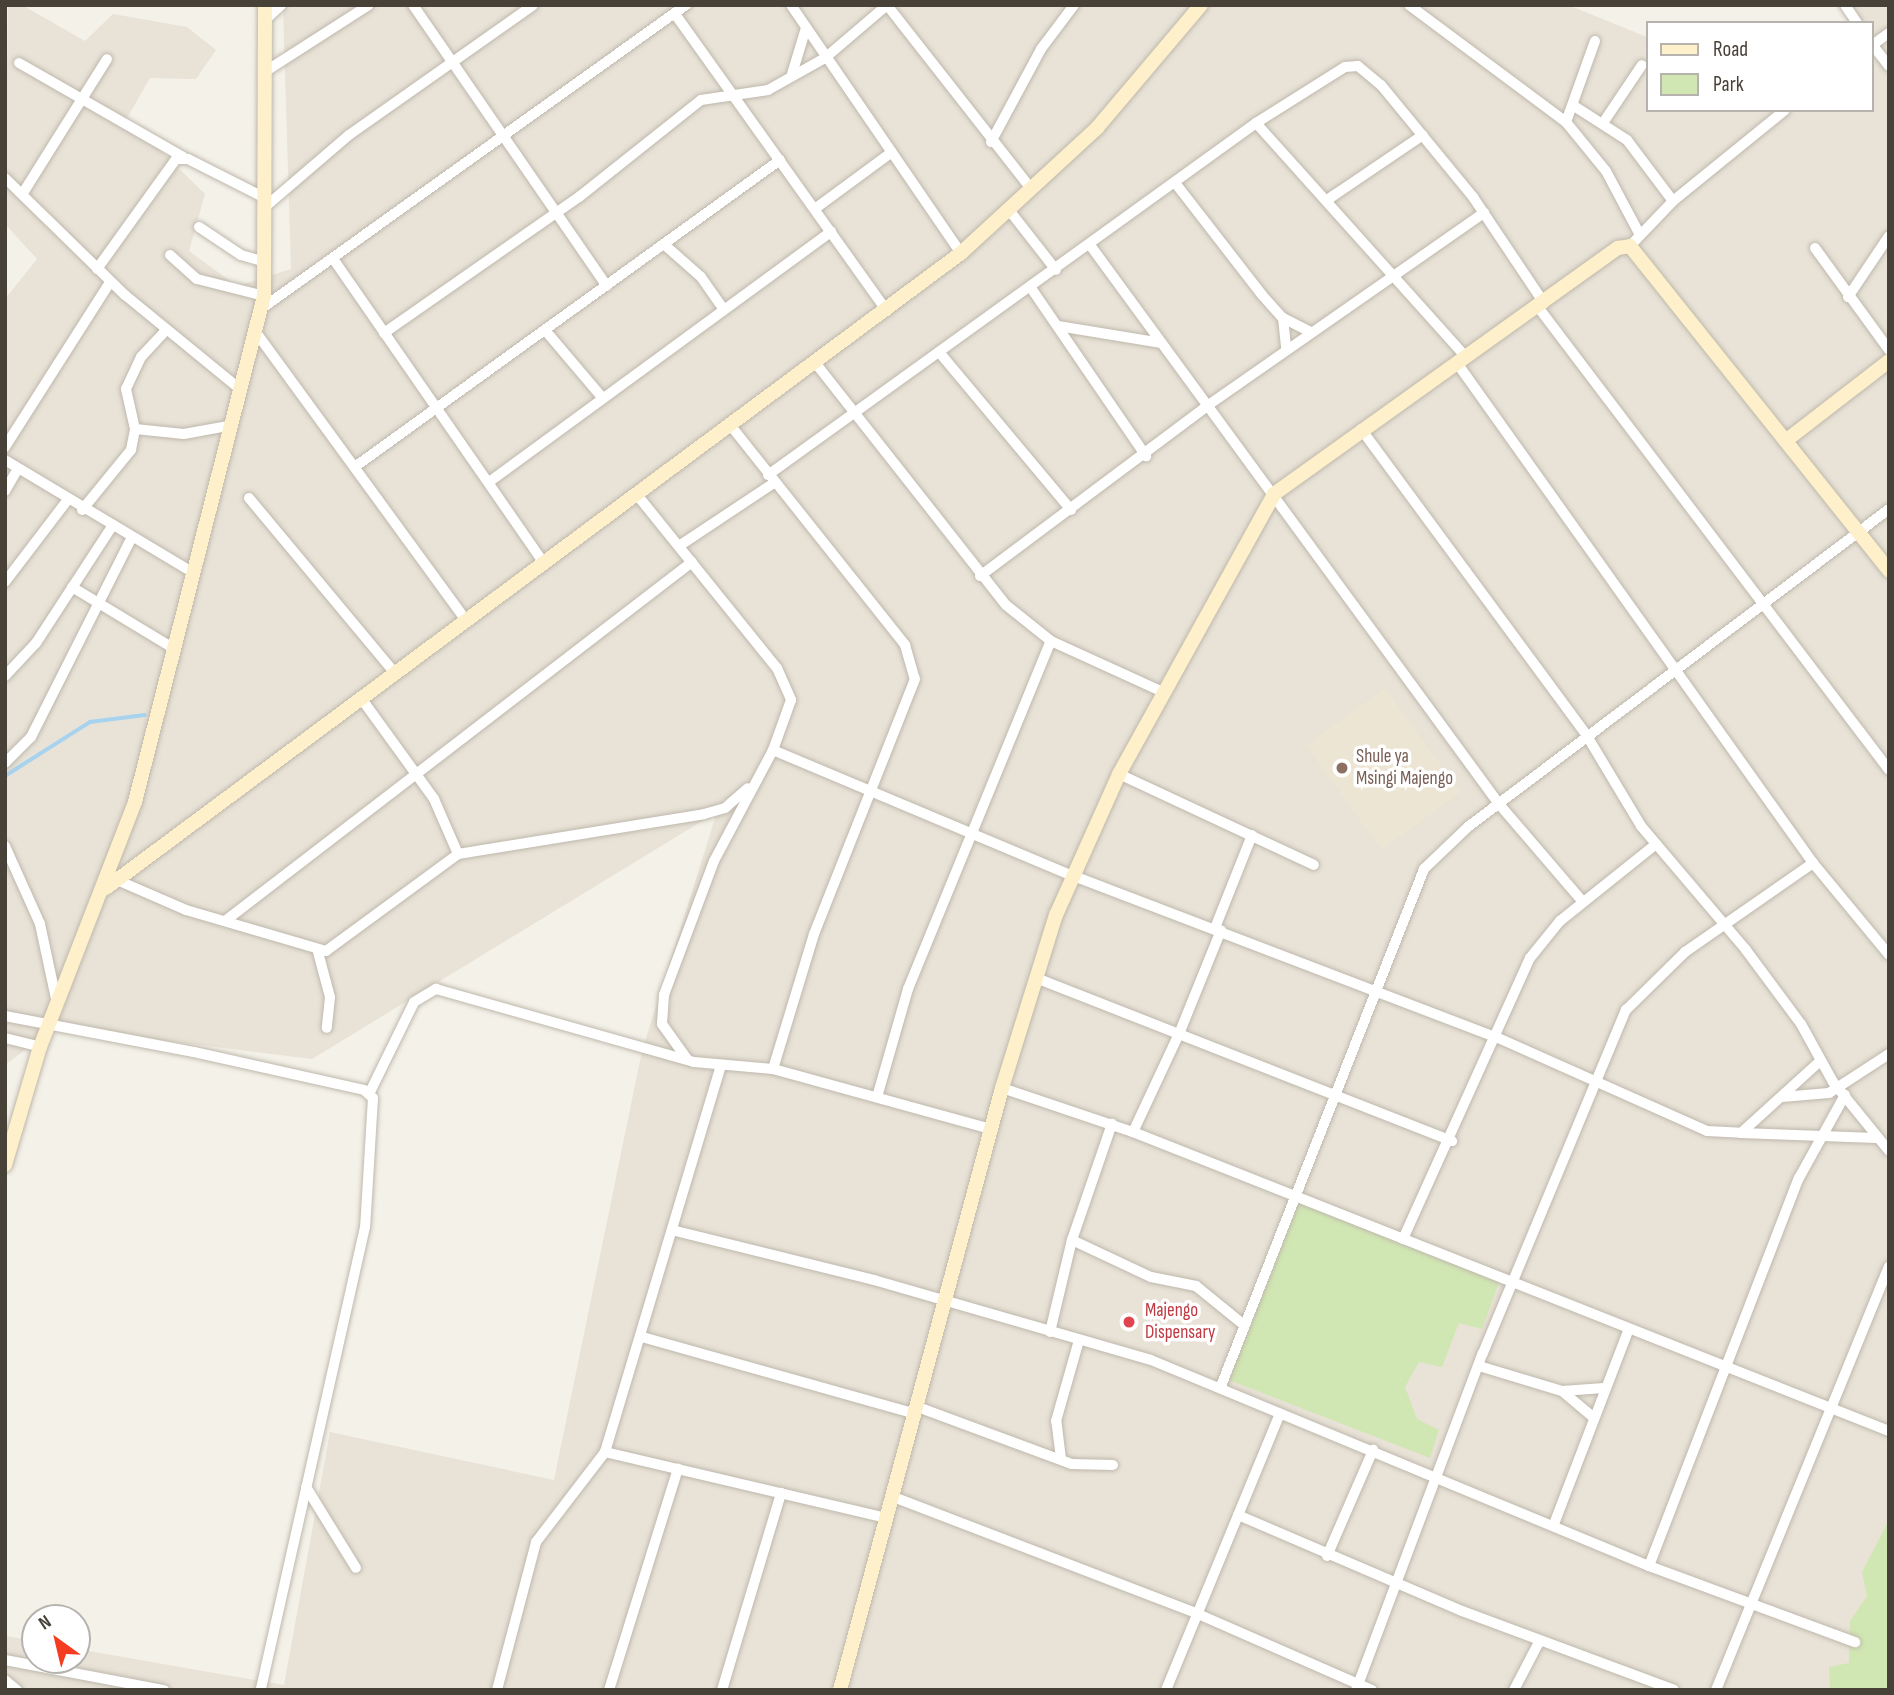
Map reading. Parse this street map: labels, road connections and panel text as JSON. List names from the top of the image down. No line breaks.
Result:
{"places":["Shule ya Msingi Majengo","Majengo Dispensary"],"legend":["Road","Park"],"north":"top left"}
